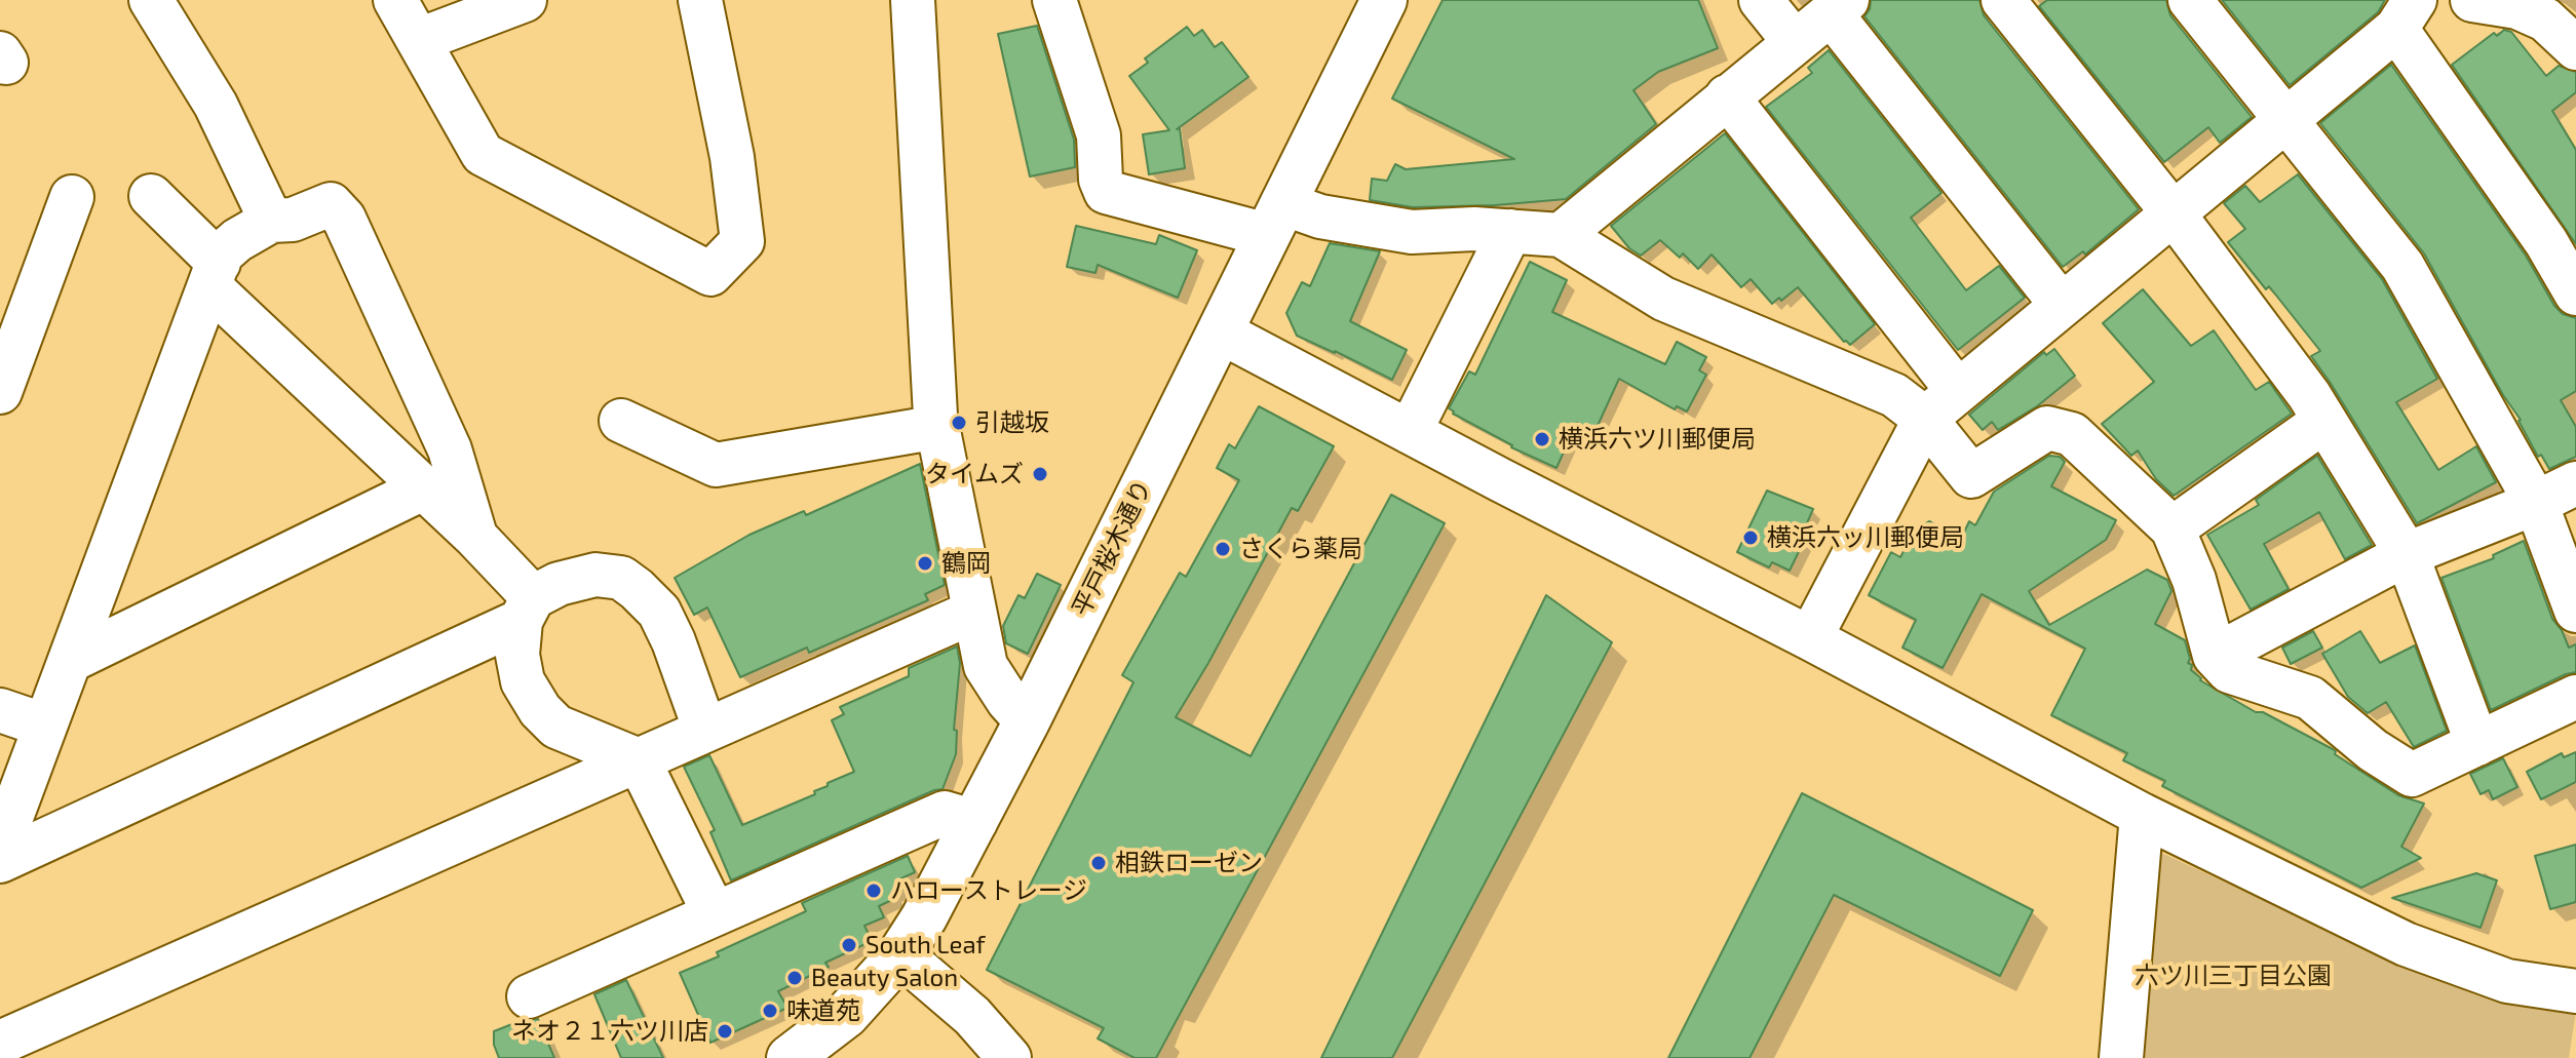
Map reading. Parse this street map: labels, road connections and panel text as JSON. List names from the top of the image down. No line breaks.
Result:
{"streets":{"main road":["平戸桜木通り"]},"parks":["六ツ川三丁目公園"],"places":["引越坂","横浜六ツ川郵便局","タイムズ","横浜六ッ川郵便局","さくら薬局","鶴岡","相鉄ローゼン","ハローストレージ","South Leaf","Beauty Salon","味道苑","ネオ２１六ツ川店"]}
